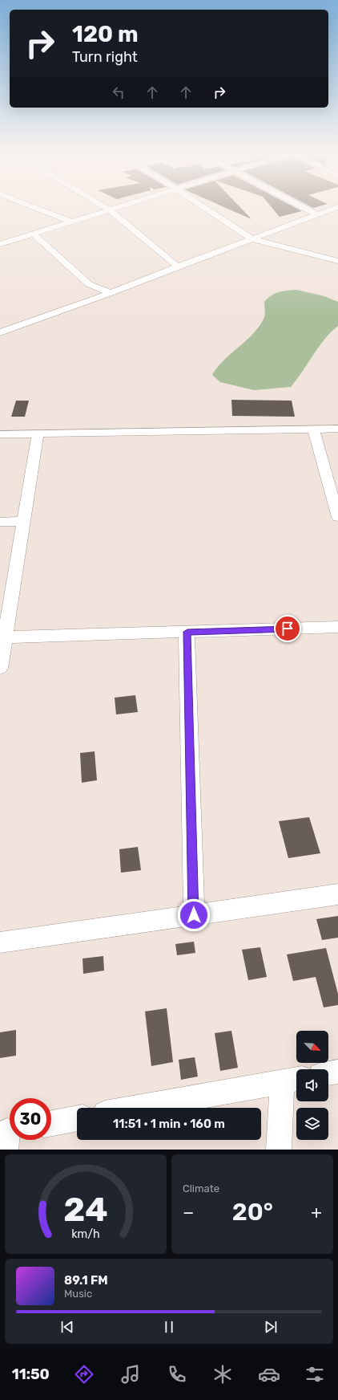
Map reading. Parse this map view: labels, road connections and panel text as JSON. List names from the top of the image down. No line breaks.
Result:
{"north":"bottom right","page":{"turn":["120 m","Turn right"],"limit":"30","trip":"11:51 · 1 min · 160 m","tile":"Climate","heat":["−","20°","+"],"song":["89.1 FM","Music"],"tabs":"11:50","gauge":["24","km/h"]}}
